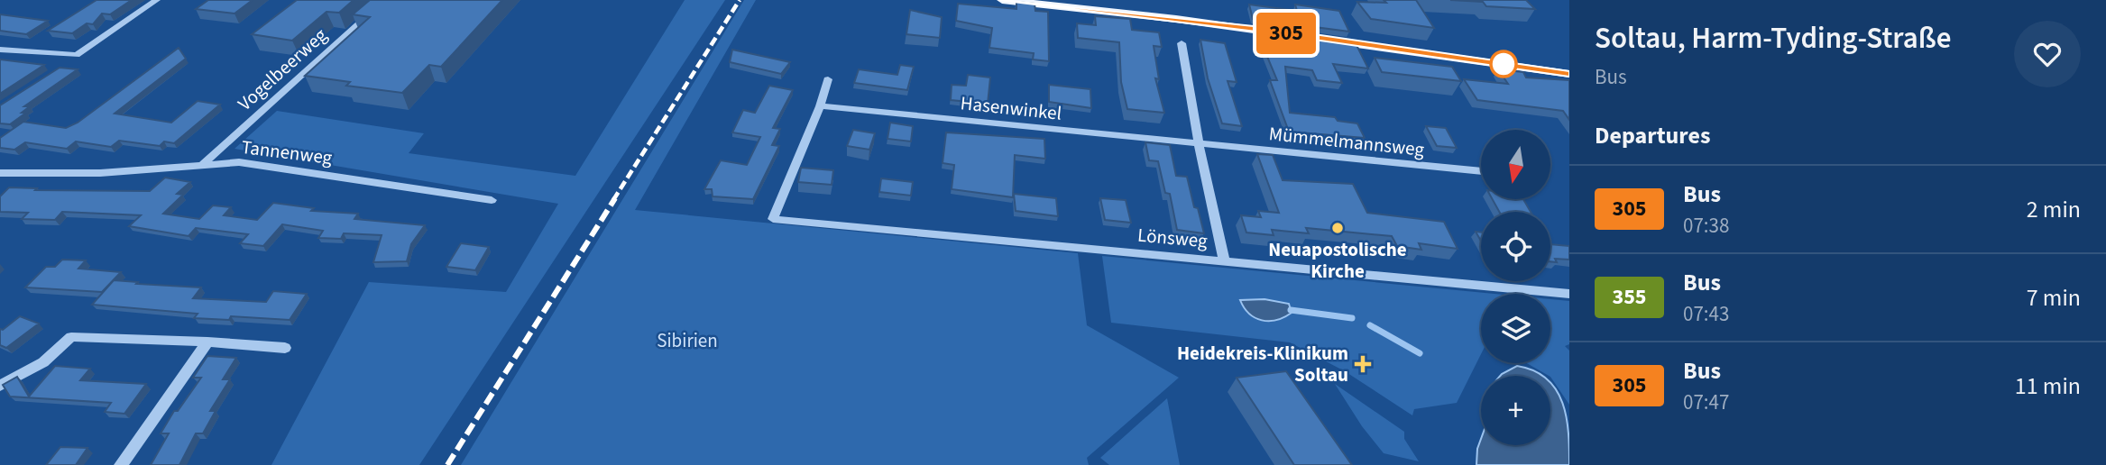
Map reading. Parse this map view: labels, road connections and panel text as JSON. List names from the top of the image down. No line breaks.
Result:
{"streets":{"street":["Vogelbeerweg","Hasenwinkel","Mümmelmannsweg","Tannenweg","Lönsweg"]},"crossings":[["Vogelbeerweg","Tannenweg"],["Hasenwinkel","Mümmelmannsweg"],["Hasenwinkel","Lönsweg"]],"parks":["Sibirien"],"places":{"other":["Neuapostolische Kirche"],"health":["Heidekreis-Klinikum Soltau"]},"lines":["bus line 305"],"north":"bottom","page":{"on_map":"305","heading":[["Soltau, Harm-Tyding-Straße","Bus"],"Departures"],"map_buttons":"+","list":[{"mark":"305","name":"Bus","note":"07:38","value":"2 min"},{"mark":"355","name":"Bus","note":"07:43","value":"7 min"},{"mark":"305","name":"Bus","note":"07:47","value":"11 min"}]}}
